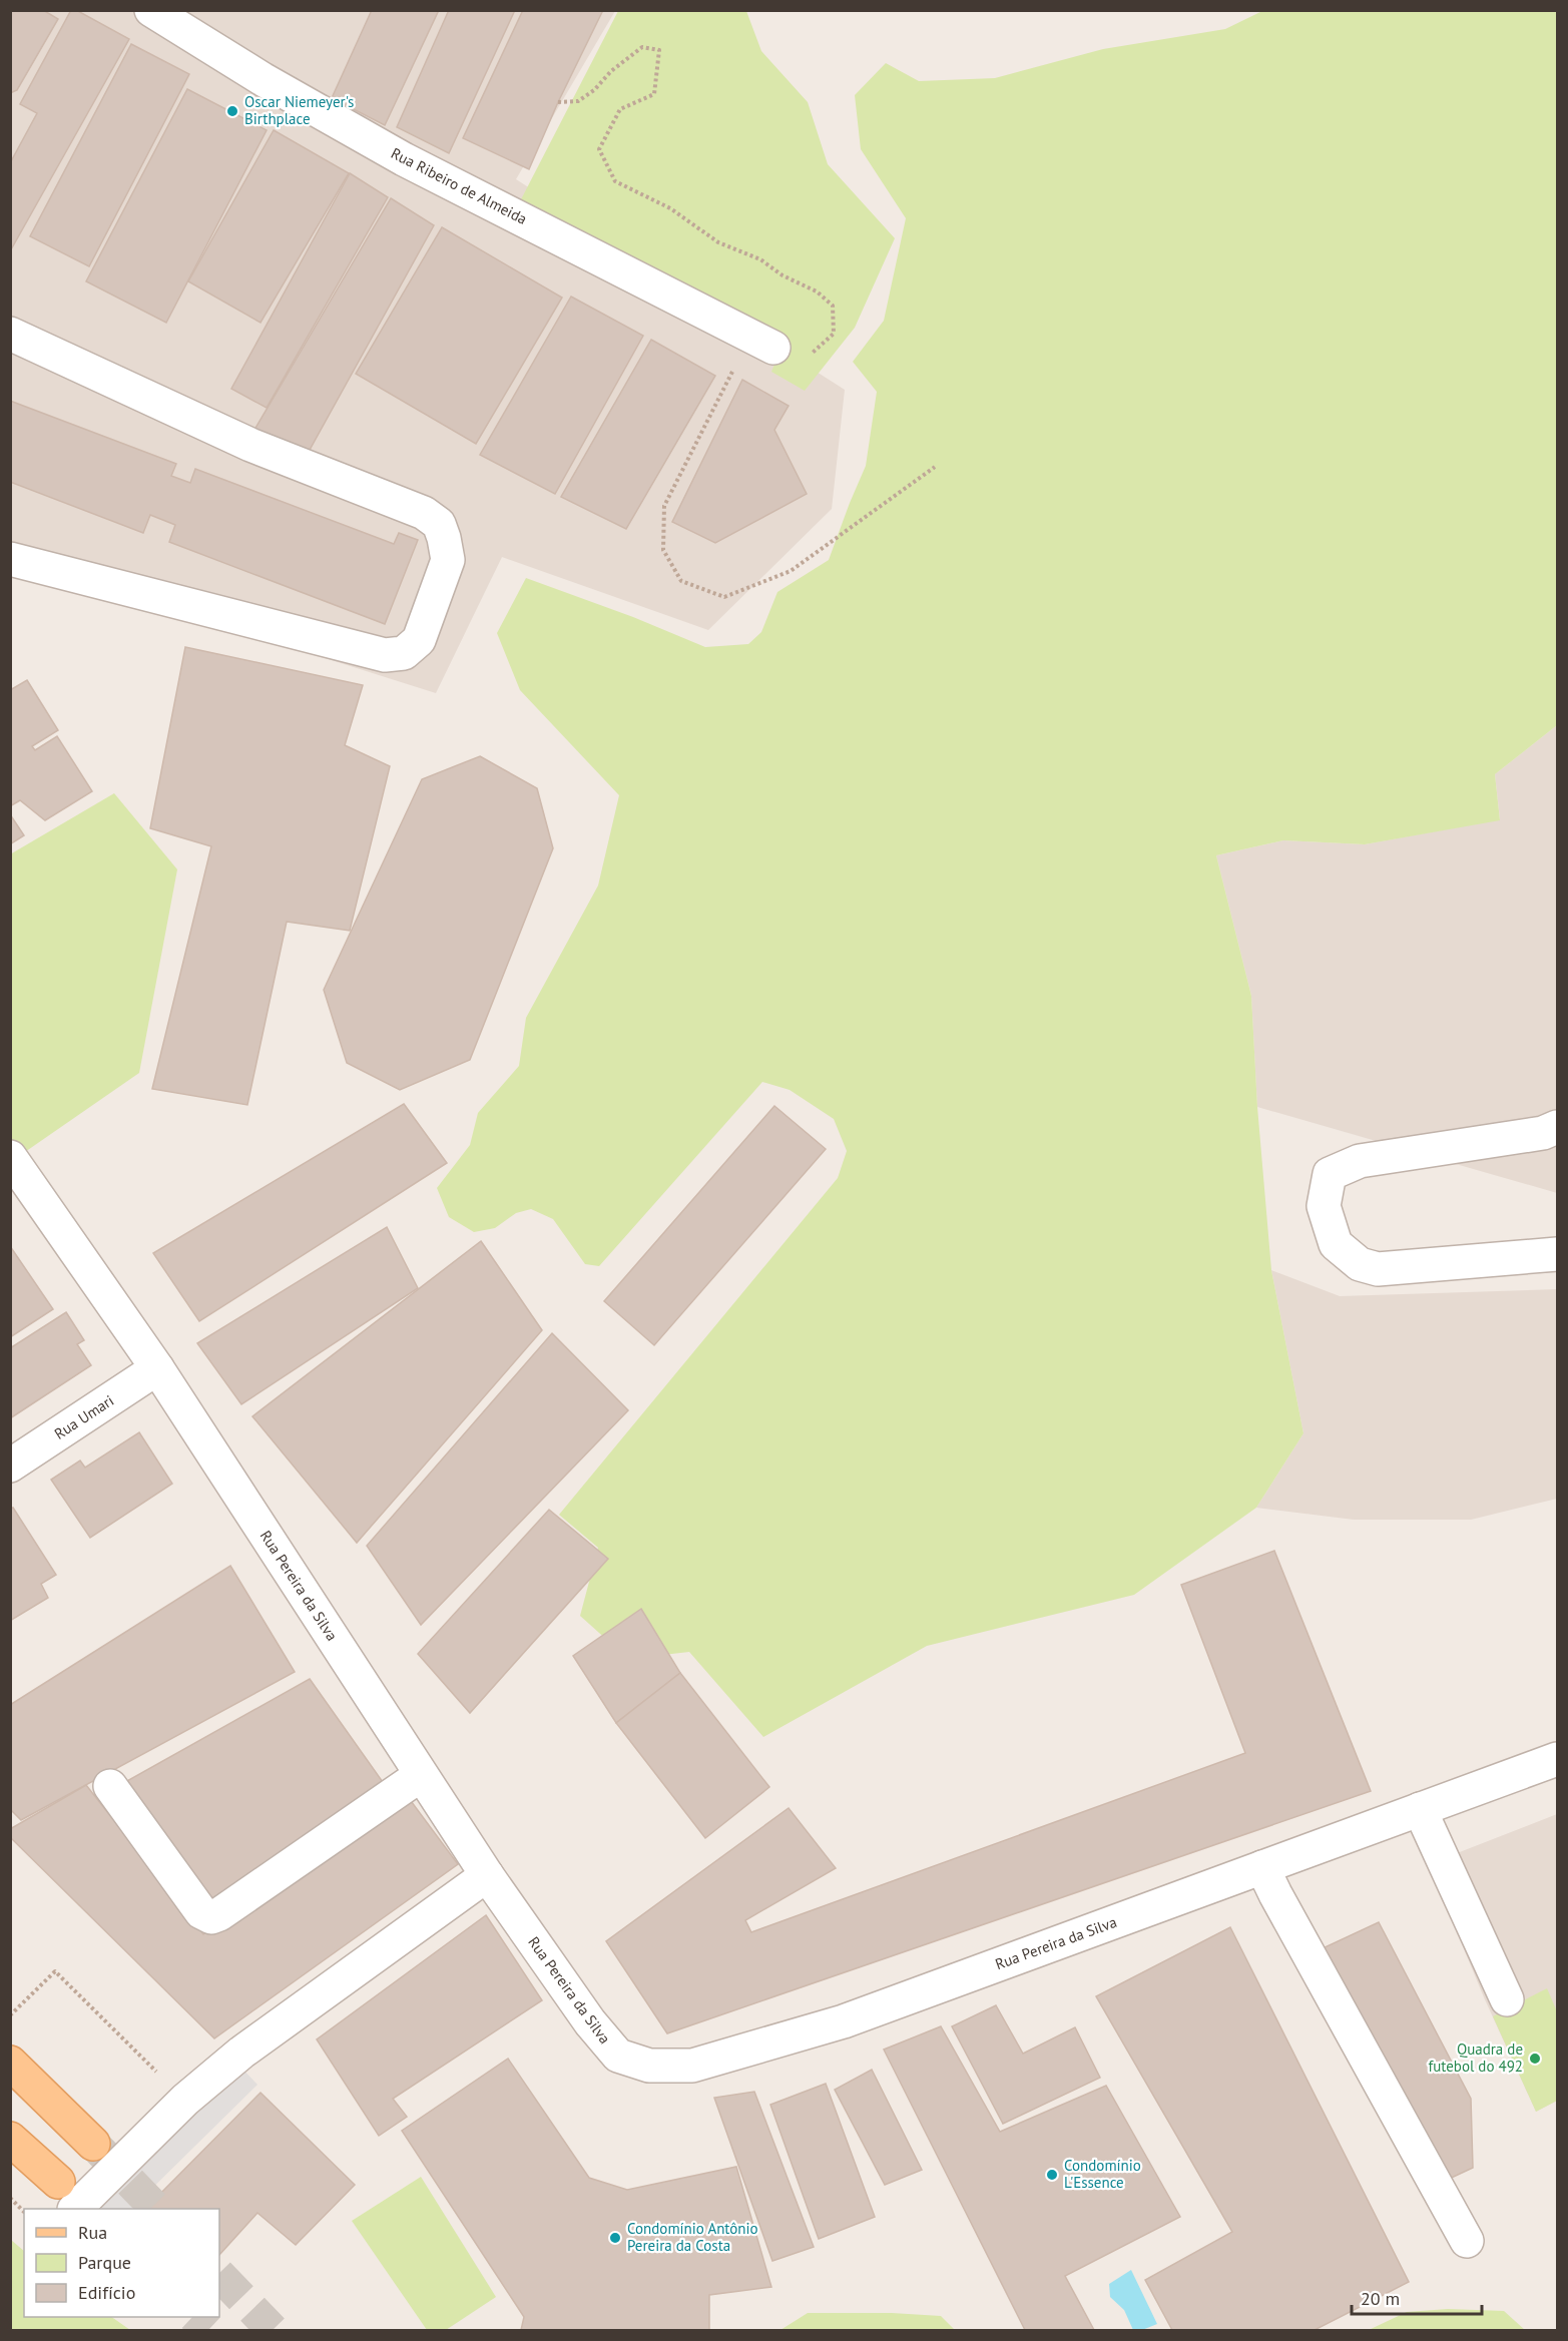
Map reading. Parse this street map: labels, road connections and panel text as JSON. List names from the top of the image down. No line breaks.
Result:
{"streets":{"street":["Rua Ribeiro de Almeida","Rua Umari","Rua Pereira da Silva"]},"crossings":[["Rua Umari","Rua Pereira da Silva"]],"places":["Oscar Niemeyer's Birthplace","Quadra de futebol do 492","Condomínio L'Essence","Condomínio Antônio Pereira da Costa"],"legend":["Rua","Parque","Edifício"],"scale_bar":"20 m"}
